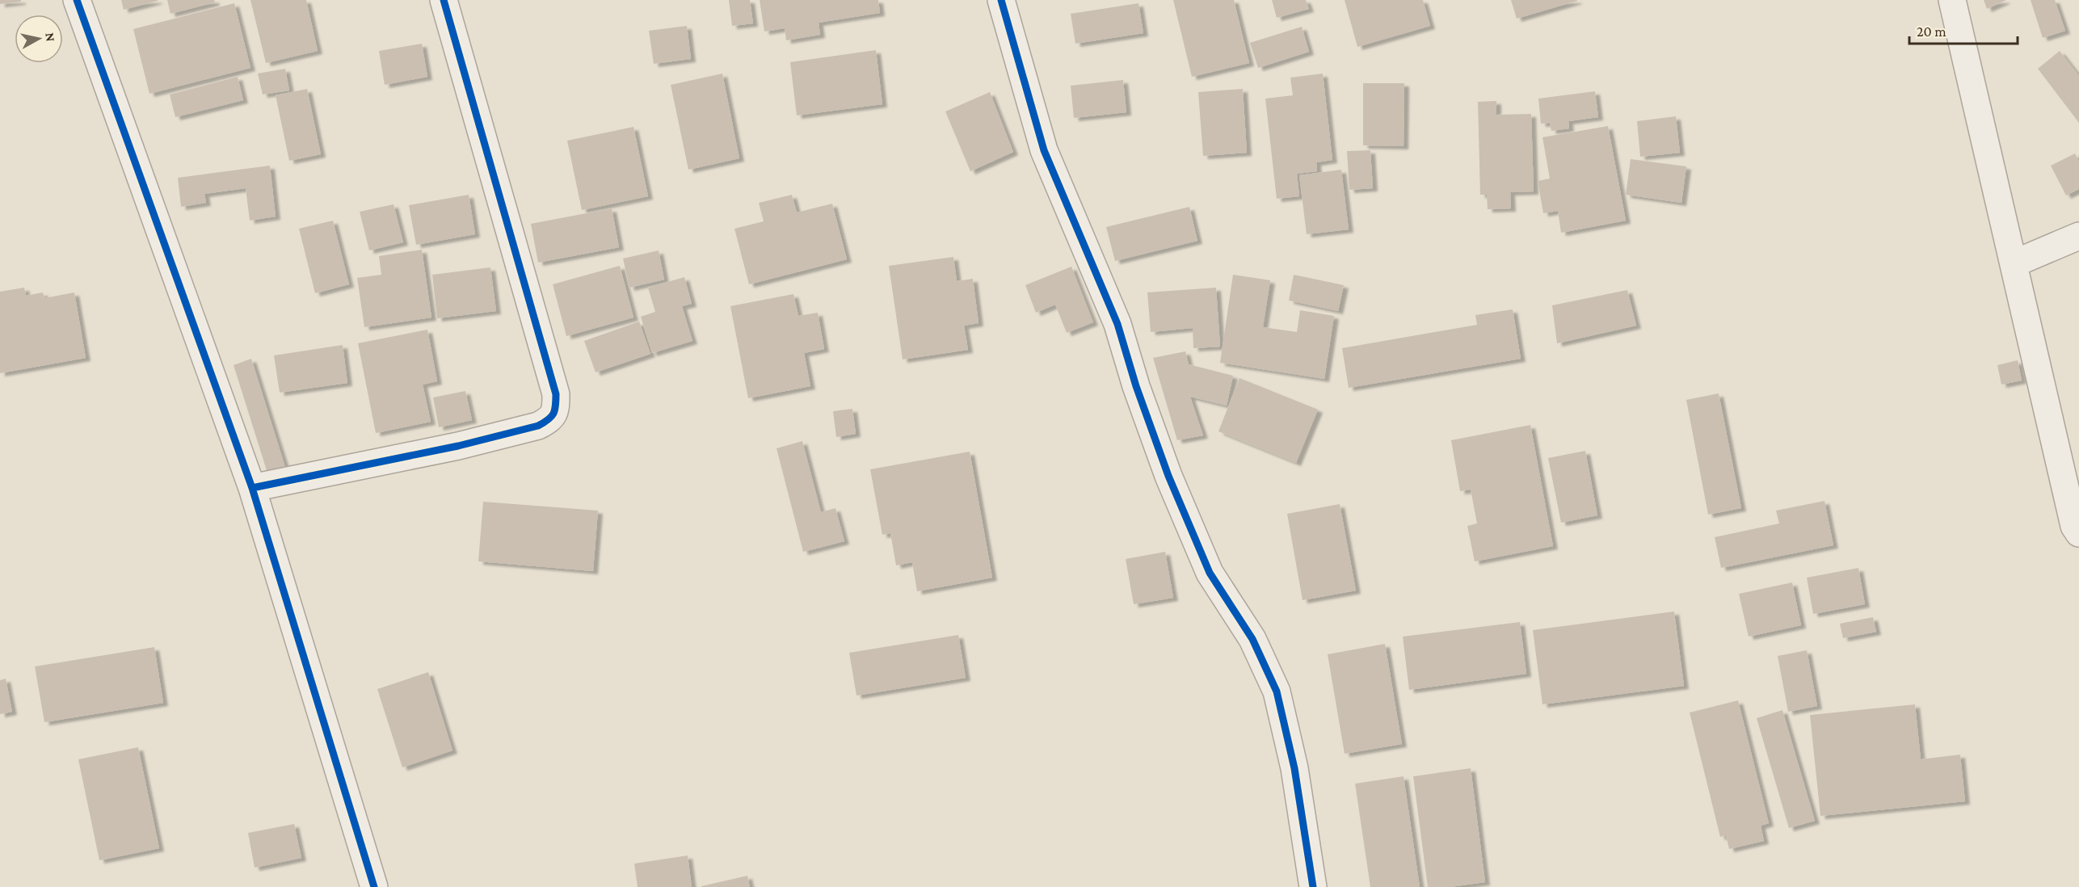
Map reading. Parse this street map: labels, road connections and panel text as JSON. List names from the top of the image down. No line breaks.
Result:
{"scale_bar":"20 m","north":"right"}
